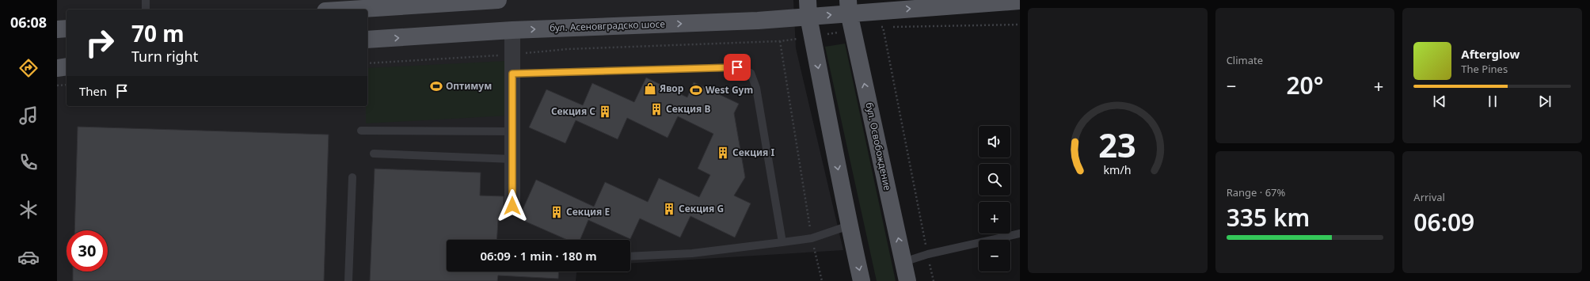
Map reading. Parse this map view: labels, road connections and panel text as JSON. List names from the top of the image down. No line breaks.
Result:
{"streets":{"main road":["бул. Асеновградско шосе","бул. Освобождение"]},"crossings":[["бул. Асеновградско шосе","бул. Освобождение"]],"one_way":["бул. Асеновградско шосе"],"places":{"sports":["Оптимум","West Gym"],"shop":["Явор"],"building":["Секция B","Секция C","Секция I","Секция G","Секция E"]},"page":{"tabs":"06:08","tile":["Climate",["Range · 67%","335 km"],["Arrival","06:09"]],"turn":["70 m","Turn right"],"song":["Afterglow","The Pines"],"heat":["−","20°","+"],"then":"Then","map_buttons":["+","−"],"limit":"30","trip":"06:09 · 1 min · 180 m","gauge":["23","km/h"]}}
